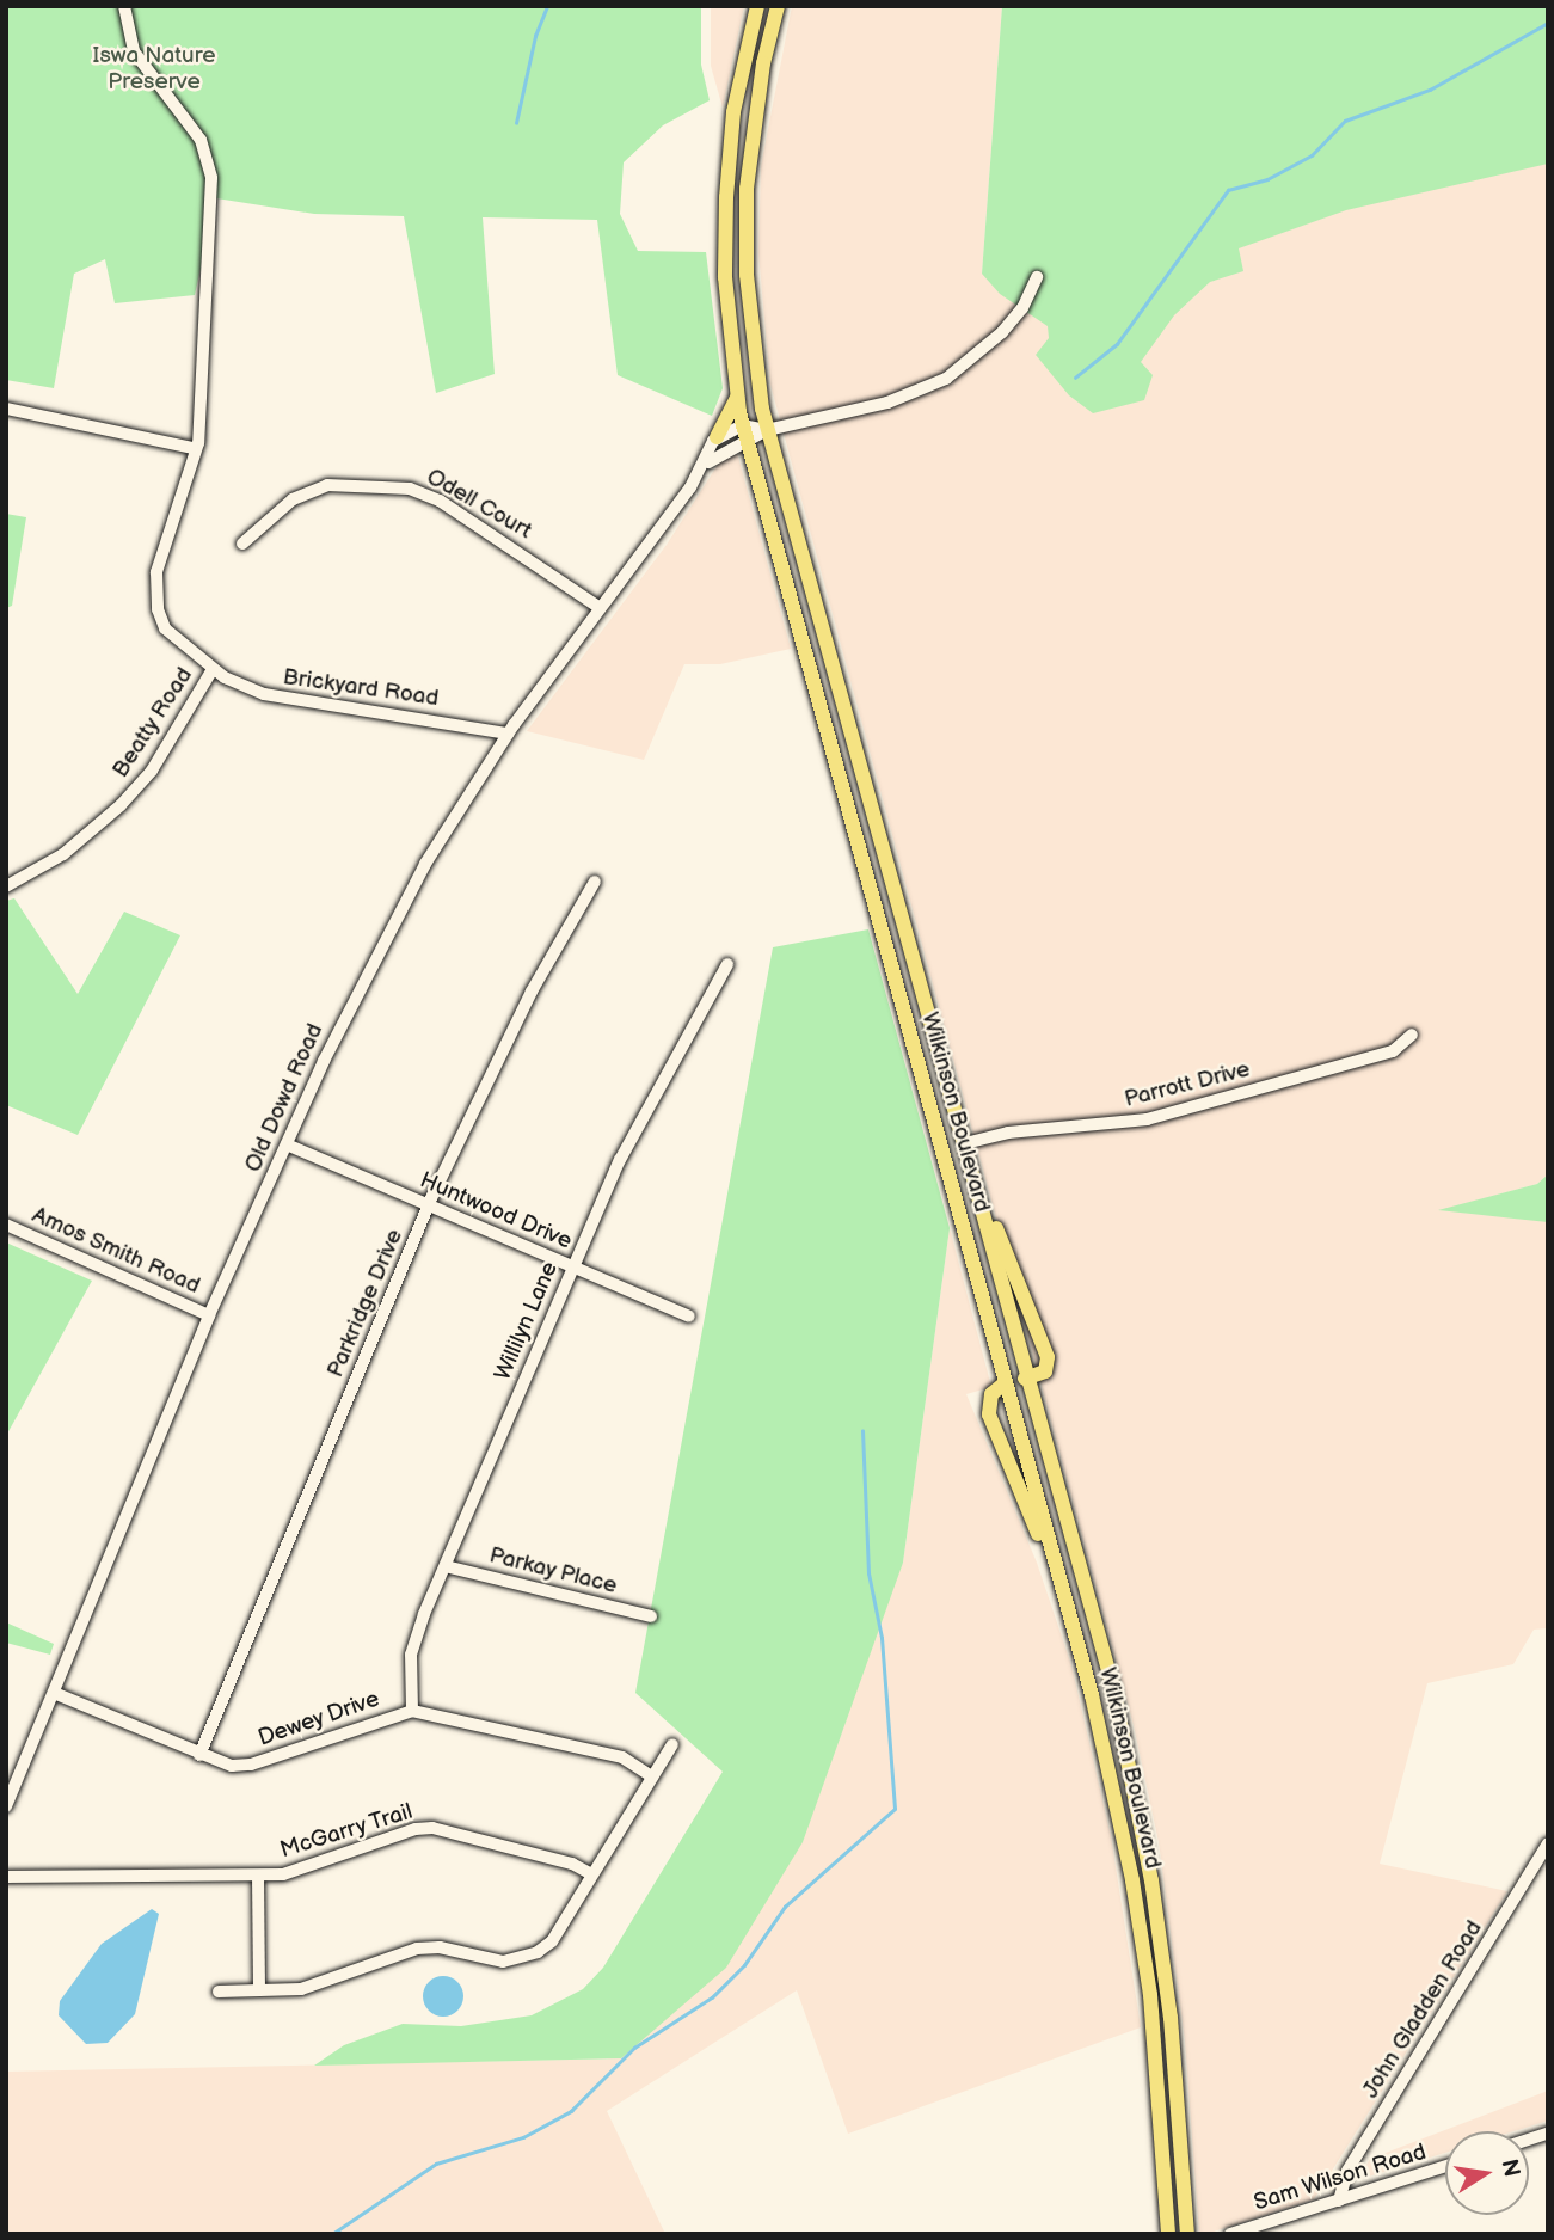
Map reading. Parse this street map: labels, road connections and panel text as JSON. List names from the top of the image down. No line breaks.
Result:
{"streets":{"main road":["Wilkinson Boulevard"],"street":["Odell Court","Brickyard Road","Beatty Road","Parrott Drive","Old Dowd Road","Huntwood Drive","Amos Smith Road","Parkridge Drive","Willilyn Lane","Parkay Place","Dewey Drive","McGarry Trail","John Gladden Road","Sam Wilson Road"]},"crossings":[["Odell Court","Old Dowd Road"],["Brickyard Road","Beatty Road"],["Brickyard Road","Old Dowd Road"],["Parrott Drive","Wilkinson Boulevard"],["Old Dowd Road","Wilkinson Boulevard"],["Old Dowd Road","Huntwood Drive"],["Old Dowd Road","Amos Smith Road"],["Old Dowd Road","Dewey Drive"],["Huntwood Drive","Parkridge Drive"],["Huntwood Drive","Willilyn Lane"],["Parkridge Drive","Dewey Drive"],["Willilyn Lane","Parkay Place"],["Willilyn Lane","Dewey Drive"],["John Gladden Road","Sam Wilson Road"]],"parks":["Iswa Nature Preserve"],"north":"right"}
